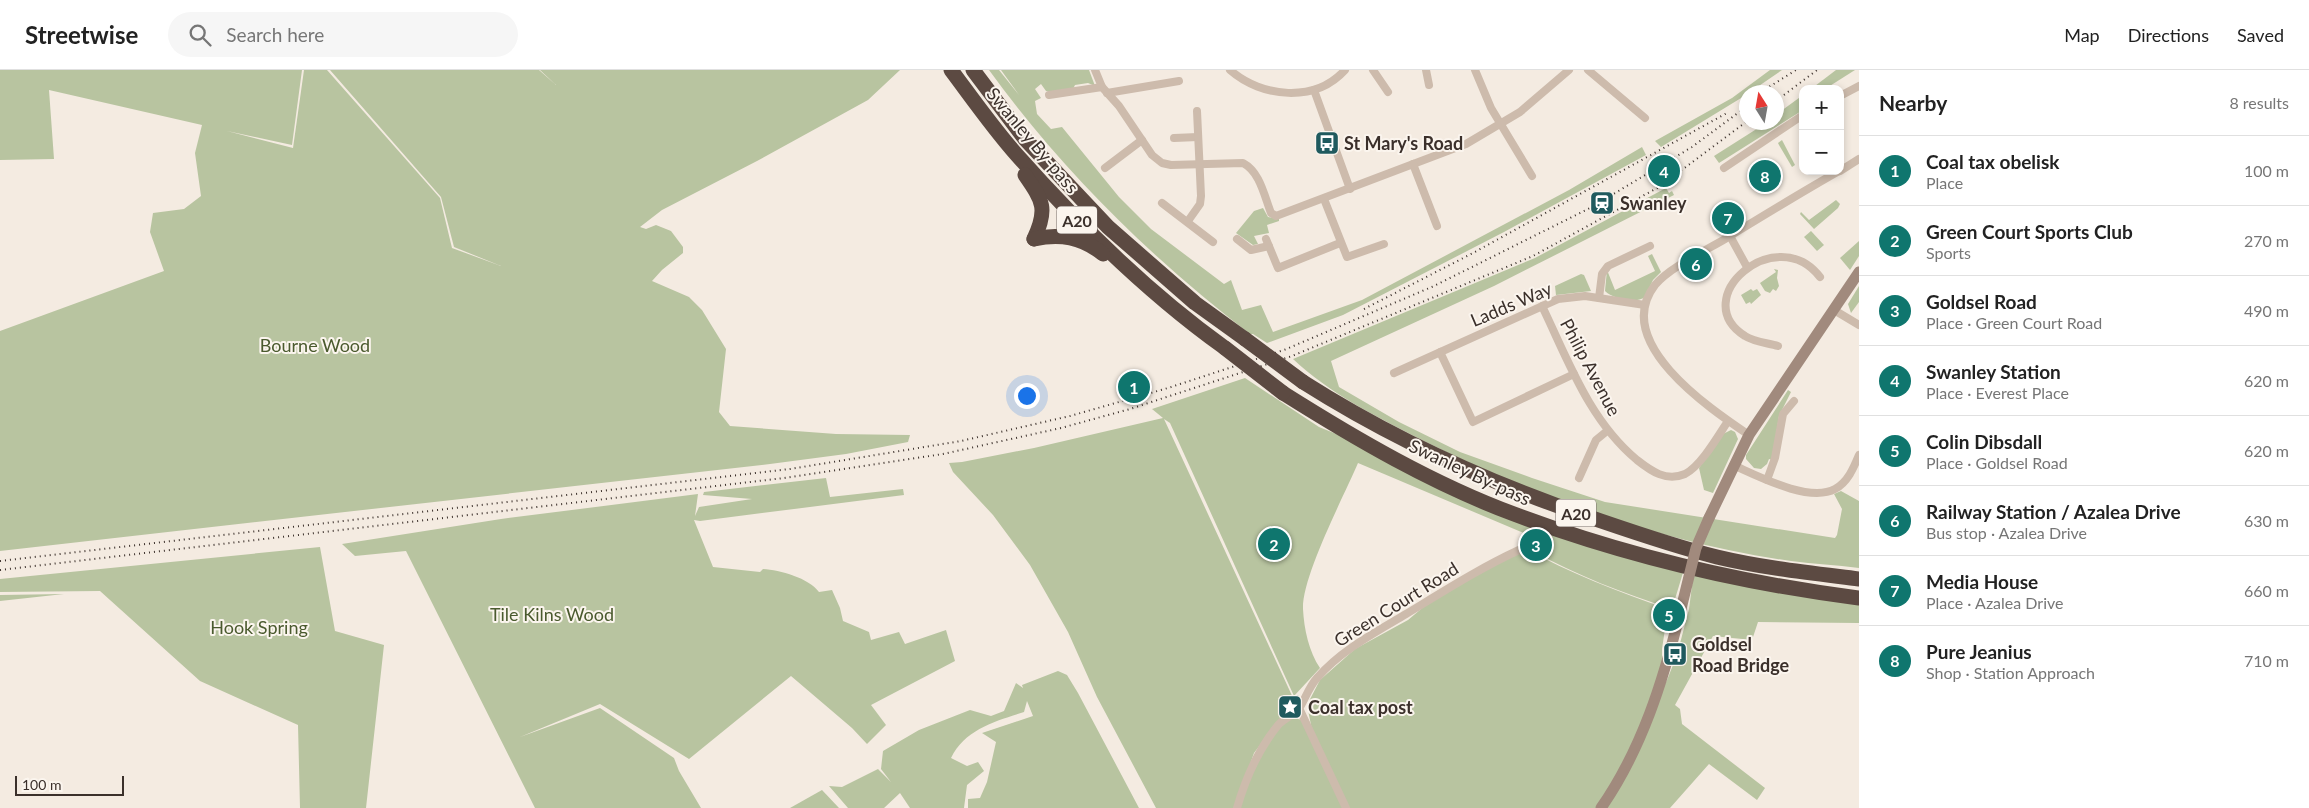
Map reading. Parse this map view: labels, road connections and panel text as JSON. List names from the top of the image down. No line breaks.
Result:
{"streets":{"highway":["Swanley By-pass","A20"],"street":["Ladds Way","Philip Avenue","Green Court Road"]},"crossings":[["Ladds Way","Philip Avenue"]],"parks":["Bourne Wood","Tile Kilns Wood","Hook Spring"],"places":{"bus stop":["St Mary's Road","Goldsel Road Bridge"],"station":["Swanley"],"place":["Coal tax post"]},"scale_bar":"100 m","north":"top","page":{"header":"Streetwise","search":"Search here","nav":["Map","Directions","Saved"],"heading":["Nearby","8 results"],"map_buttons":["+","−"],"list":[{"mark":"1","name":"Coal tax obelisk","note":"Place","value":"100 m"},{"mark":"2","name":"Green Court Sports Club","note":"Sports","value":"270 m"},{"mark":"3","name":"Goldsel Road","note":"Place · Green Court Road","value":"490 m"},{"mark":"4","name":"Swanley Station","note":"Place · Everest Place","value":"620 m"},{"mark":"5","name":"Colin Dibsdall","note":"Place · Goldsel Road","value":"620 m"},{"mark":"6","name":"Railway Station / Azalea Drive","note":"Bus stop · Azalea Drive","value":"630 m"},{"mark":"7","name":"Media House","note":"Place · Azalea Drive","value":"660 m"},{"mark":"8","name":"Pure Jeanius","note":"Shop · Station Approach","value":"710 m"}],"pins":["4","8","7","6","1","2","3","5"],"scale":"100 m"}}
